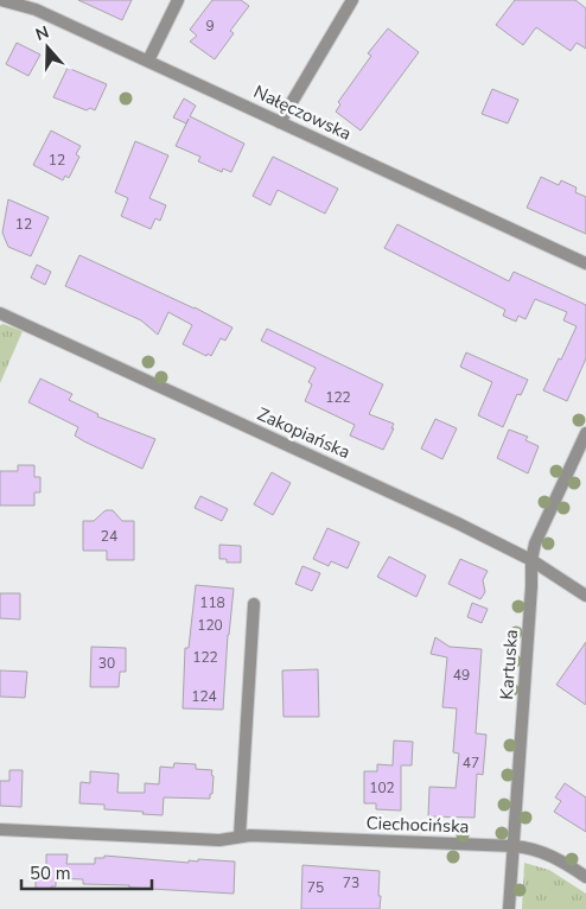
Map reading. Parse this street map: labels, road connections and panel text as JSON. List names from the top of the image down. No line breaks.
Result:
{"streets":{"street":["Nałęczowska","Zakopiańska","Kartuska","Ciechocińska"]},"crossings":[["Zakopiańska","Kartuska"],["Kartuska","Ciechocińska"]],"house_numbers":["9","12","12","122","24","118","120","122","30","49","124","47","102","73","75"],"scale_bar":"50 m","north":"top"}
